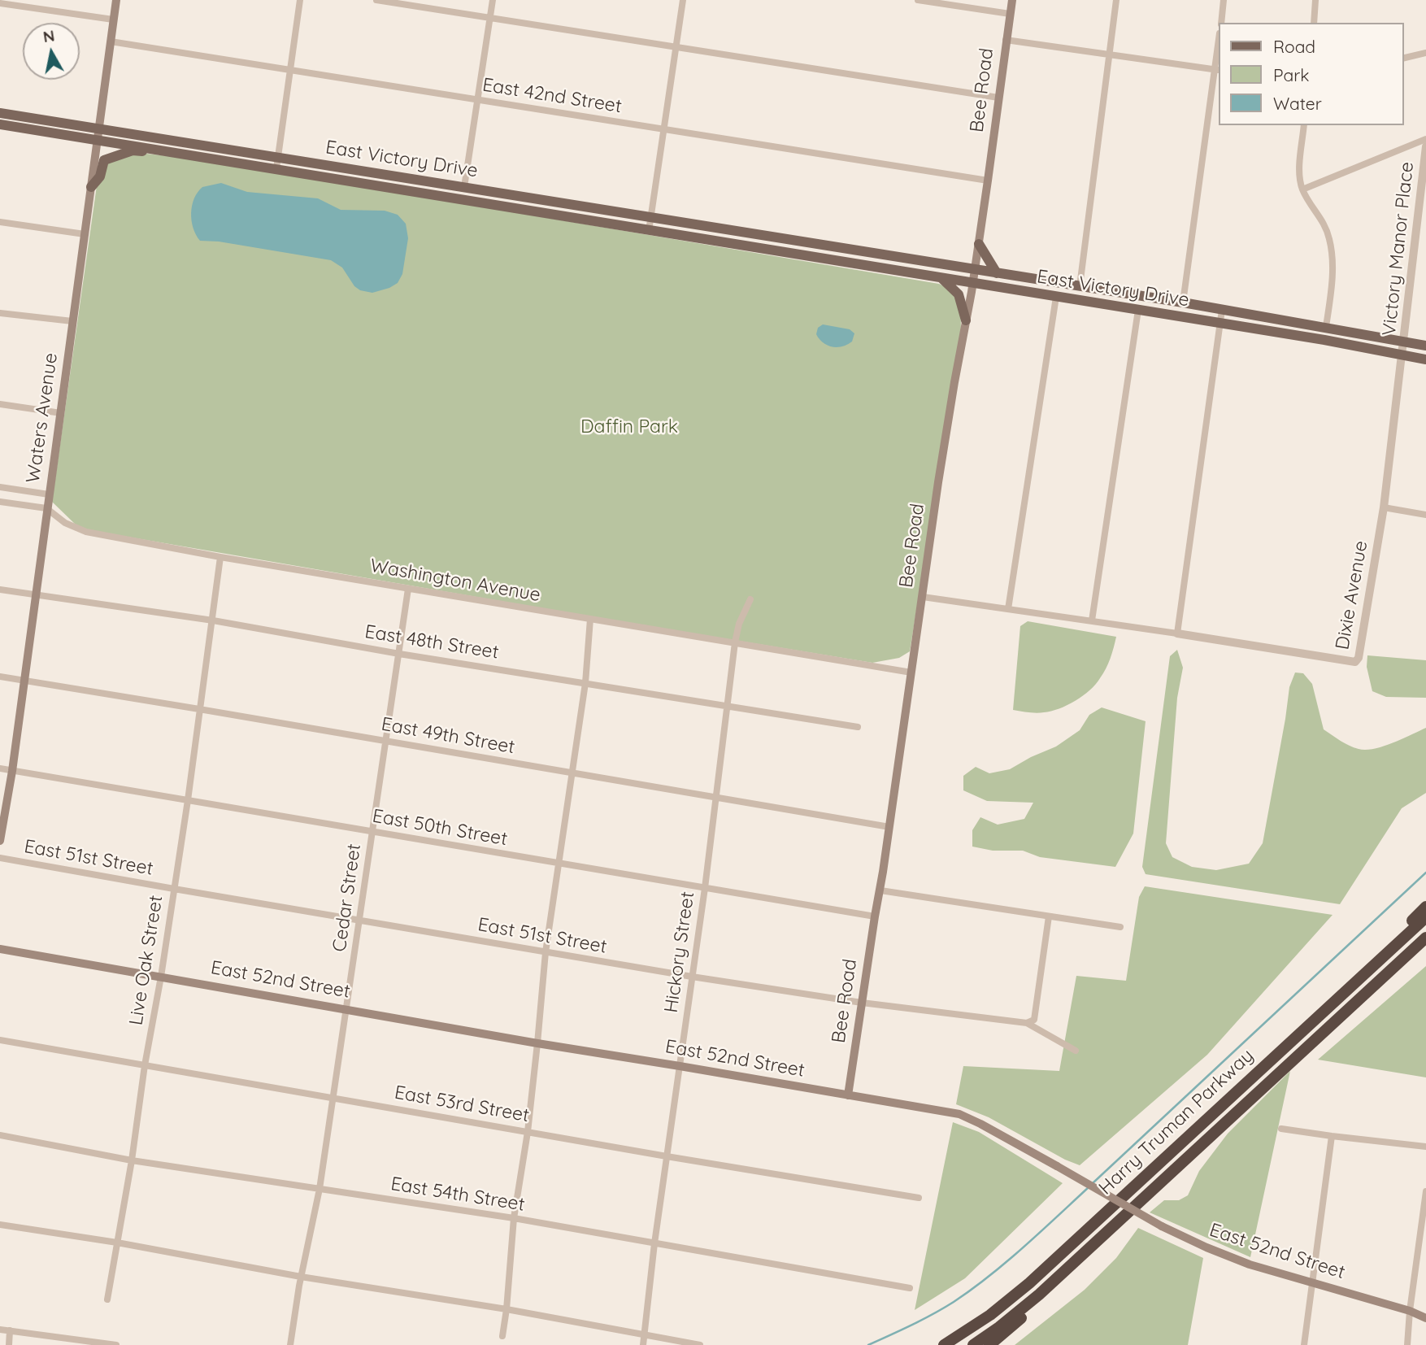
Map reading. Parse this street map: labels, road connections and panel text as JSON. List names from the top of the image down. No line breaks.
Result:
{"streets":{"highway":["Harry Truman Parkway"],"main road":["Bee Road","East Victory Drive","Waters Avenue","East 52nd Street"],"street":["East 42nd Street","Victory Manor Place","Washington Avenue","Dixie Avenue","East 48th Street","East 49th Street","East 50th Street","East 51st Street","Cedar Street","Hickory Street","Live Oak Street","East 53rd Street","East 54th Street"]},"crossings":[["Bee Road","East 42nd Street"],["Bee Road","East Victory Drive"],["Bee Road","Washington Avenue"],["Bee Road","East 49th Street"],["Bee Road","East 50th Street"],["Bee Road","East 51st Street"],["Bee Road","East 52nd Street"],["East 42nd Street","Waters Avenue"],["East Victory Drive","Victory Manor Place"],["East Victory Drive","Waters Avenue"],["East Victory Drive","Dixie Avenue"],["Victory Manor Place","Dixie Avenue"],["Waters Avenue","Washington Avenue"],["Waters Avenue","East 48th Street"],["Waters Avenue","East 49th Street"],["Waters Avenue","East 50th Street"],["Washington Avenue","Cedar Street"],["Washington Avenue","Hickory Street"],["Washington Avenue","Live Oak Street"],["East 48th Street","Cedar Street"],["East 48th Street","Hickory Street"],["East 48th Street","Live Oak Street"],["East 49th Street","Cedar Street"],["East 49th Street","Hickory Street"],["East 49th Street","Live Oak Street"],["East 50th Street","Cedar Street"],["East 50th Street","Hickory Street"],["East 50th Street","Live Oak Street"],["East 51st Street","Cedar Street"],["East 51st Street","Hickory Street"],["East 51st Street","Live Oak Street"],["Cedar Street","East 52nd Street"],["Cedar Street","East 53rd Street"],["Cedar Street","East 54th Street"],["Hickory Street","East 52nd Street"],["Hickory Street","East 53rd Street"],["Hickory Street","East 54th Street"],["Live Oak Street","East 52nd Street"],["Live Oak Street","East 53rd Street"],["Live Oak Street","East 54th Street"]],"parks":["Daffin Park"],"legend":["Road","Park","Water"],"north":"top"}
